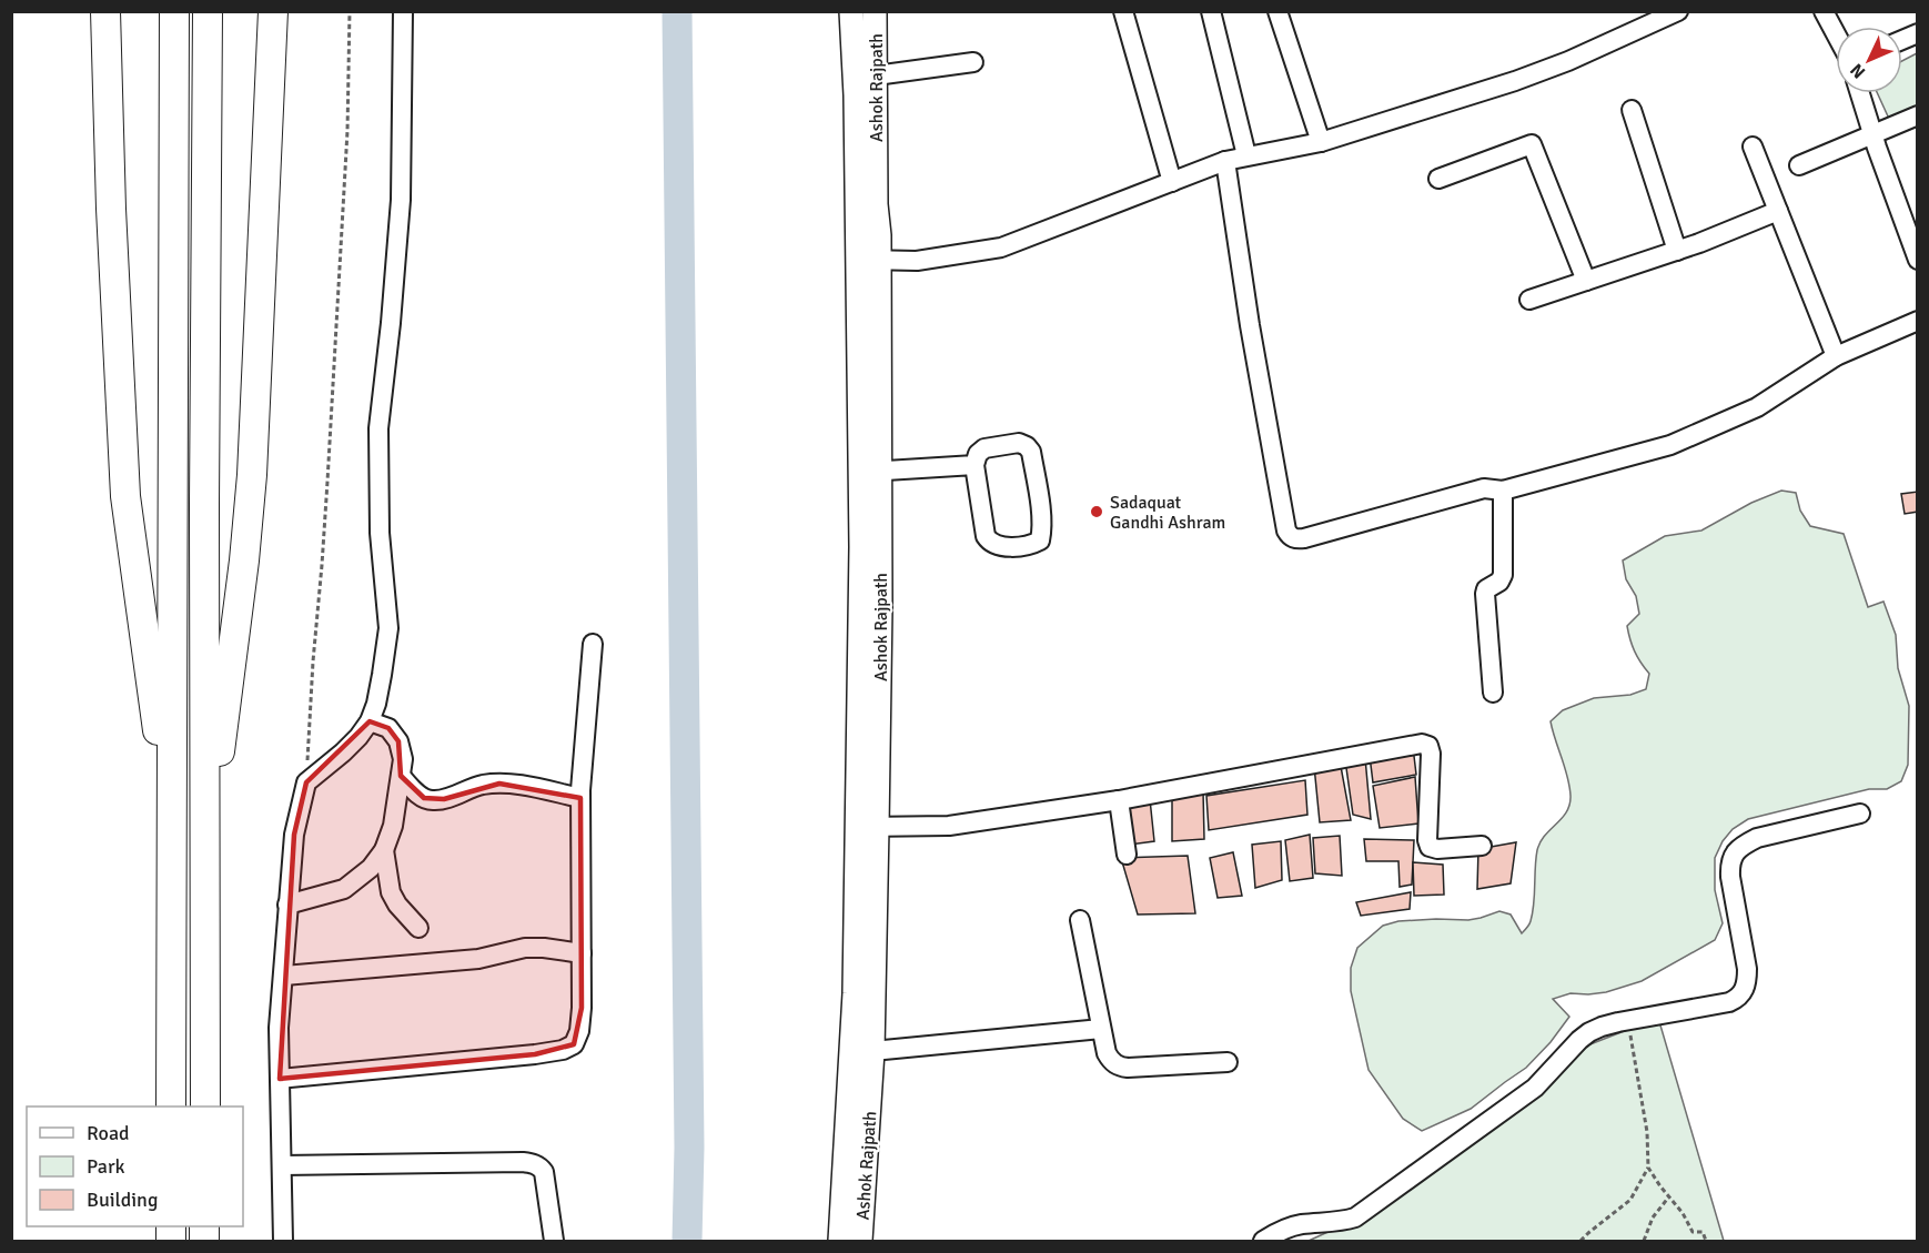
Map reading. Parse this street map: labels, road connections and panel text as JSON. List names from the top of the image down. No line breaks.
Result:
{"streets":{"main road":["Ashok Rajpath"]},"places":["Sadaquat Gandhi Ashram"],"legend":["Road","Park","Building"],"north":"bottom left"}
